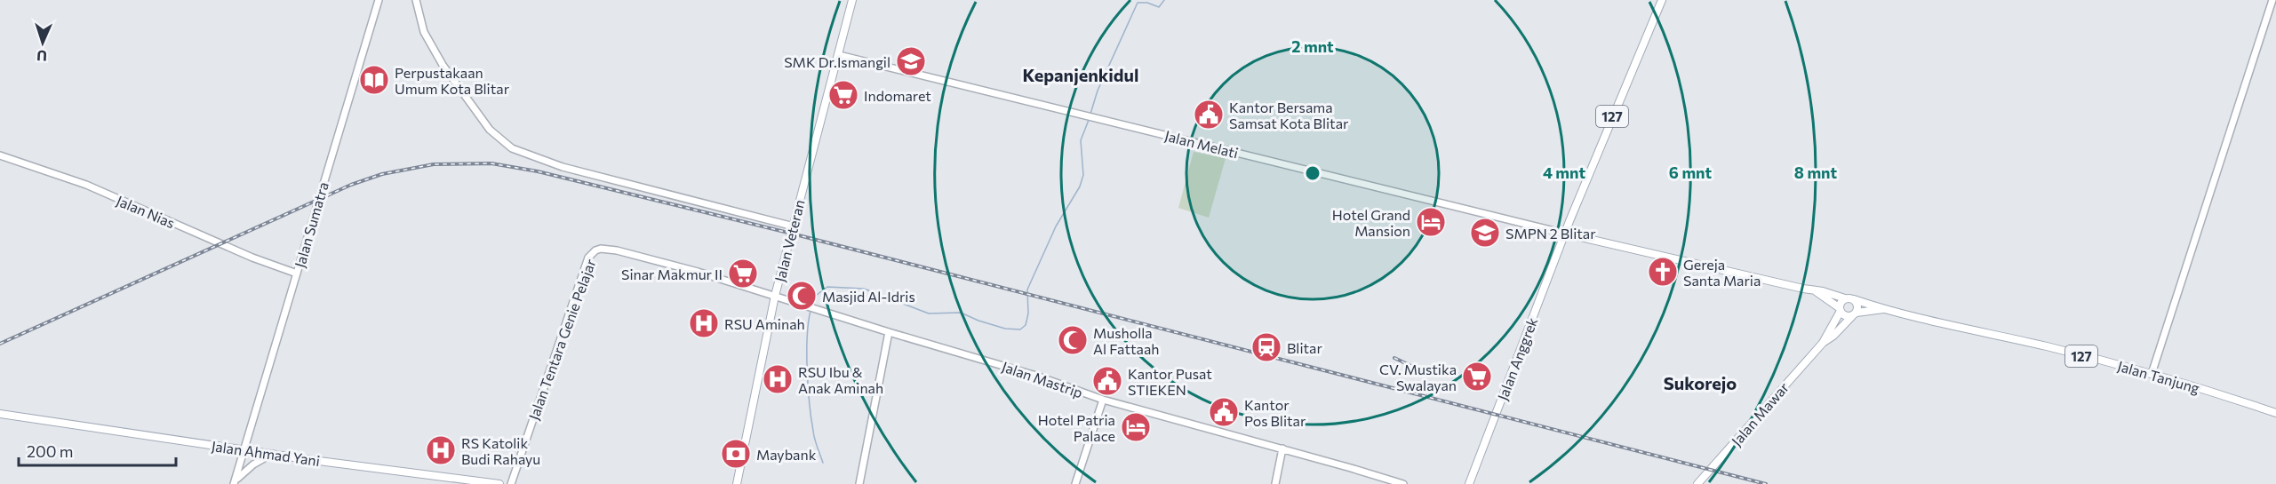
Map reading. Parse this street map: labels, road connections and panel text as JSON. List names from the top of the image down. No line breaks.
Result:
{"streets":{"main road":["127","Jalan Melati","Jalan Nias","Jalan Sumatra","Jalan Veteran","Jalan Tentara Genie Pelajar","Jalan Anggrek","Jalan Tanjung","Jalan Mastrip","Jalan Mawar","Jalan Ahmad Yani"]},"crossings":[["127","Jalan Melati"],["127","Jalan Anggrek"],["127","Jalan Tanjung"],["127","Jalan Mawar"],["Jalan Melati","Jalan Veteran"],["Jalan Melati","Jalan Anggrek"],["Jalan Nias","Jalan Sumatra"],["Jalan Sumatra","Jalan Ahmad Yani"],["Jalan Veteran","Jalan Tentara Genie Pelajar"],["Jalan Veteran","Jalan Mastrip"],["Jalan Tentara Genie Pelajar","Jalan Mastrip"],["Jalan Tanjung","Jalan Mawar"]],"districts":["Kepanjenkidul","Sukorejo"],"places":{"school or university":["SMK Dr.Ismangil","SMPN 2 Blitar"],"library":["Perpustakaan Umum Kota Blitar"],"supermarket":["Indomaret","Sinar Makmur II","CV. Mustika Swalayan"],"public building":["Kantor Bersama Samsat Kota Blitar","Kantor Pusat STIEKEN","Kantor Pos Blitar"],"hotel":["Hotel Grand Mansion","Hotel Patria Palace"],"church":["Gereja Santa Maria"],"mosque":["Masjid Al-Idris","Musholla Al Fattaah"],"hospital":["RSU Aminah","RSU Ibu & Anak Aminah","RS Katolik Budi Rahayu"],"station":["Blitar"],"bank":["Maybank"]},"scale_bar":"200 m","north":"bottom","rings":["2 mnt","4 mnt","6 mnt","8 mnt"]}
